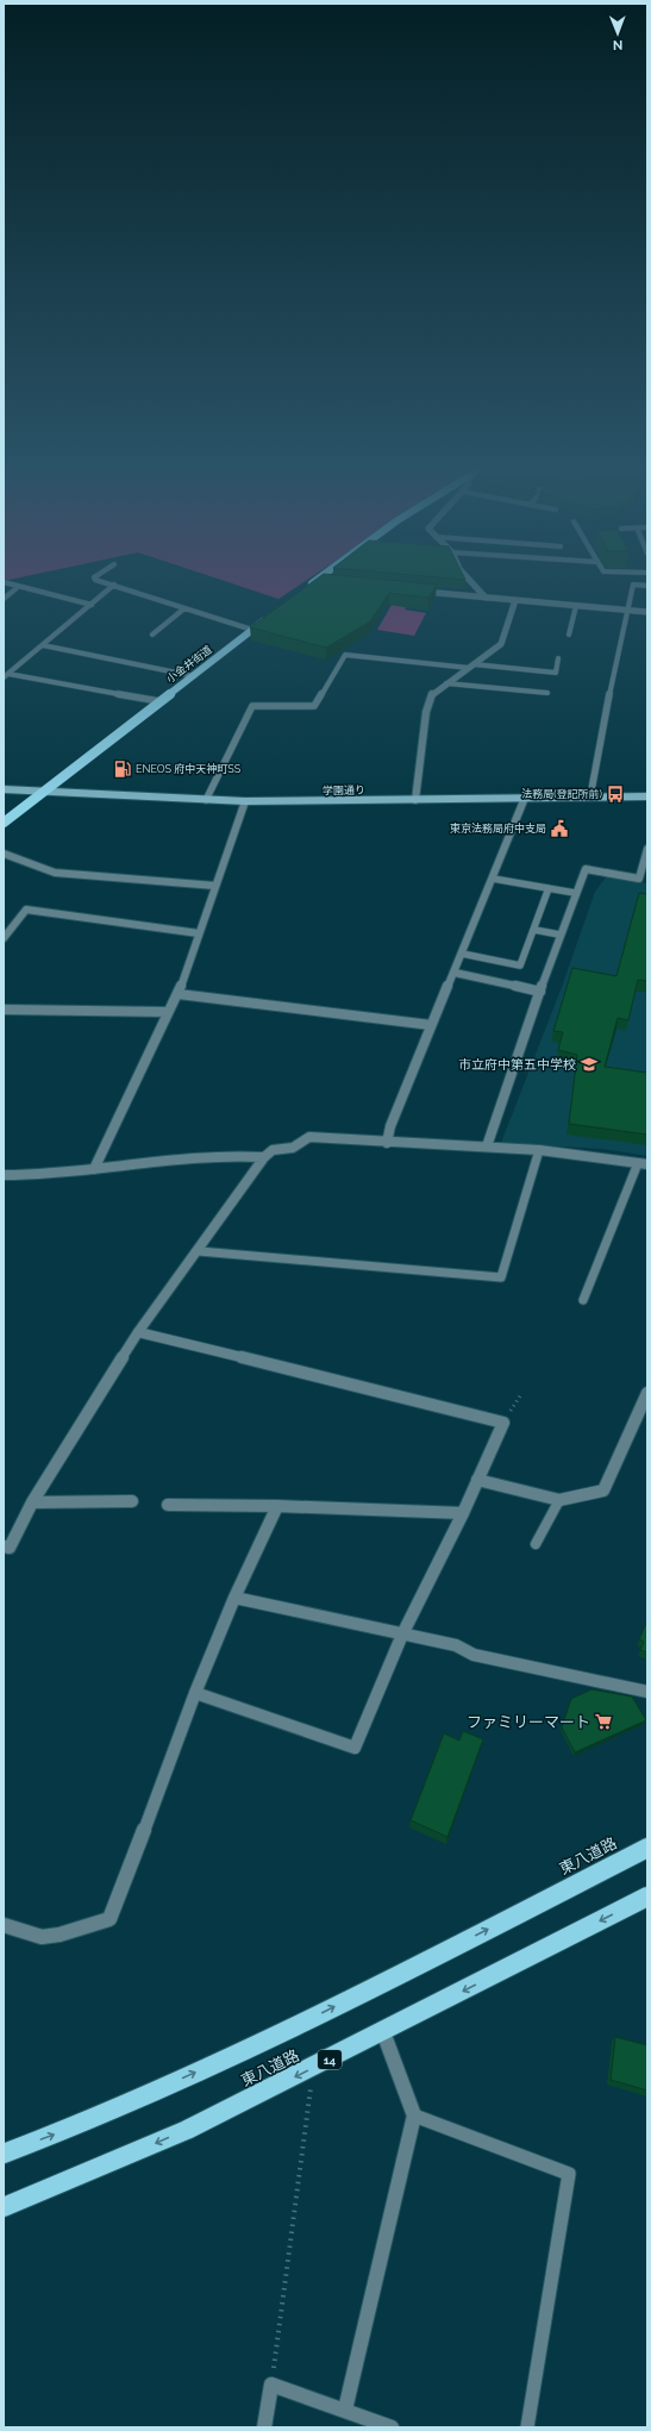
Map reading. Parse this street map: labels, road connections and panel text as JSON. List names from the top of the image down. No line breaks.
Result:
{"streets":{"main road":["小金井街道","東八道路","14"],"street":["学園通り"]},"crossings":[["小金井街道","学園通り"]],"places":{"fuel station":["ENEOS 府中天神町SS"],"bus stop":["法務局(登記所前)"],"public building":["東京法務局府中支局"],"school or university":["市立府中第五中学校"],"supermarket":["ファミリーマート"]},"north":"bottom"}
